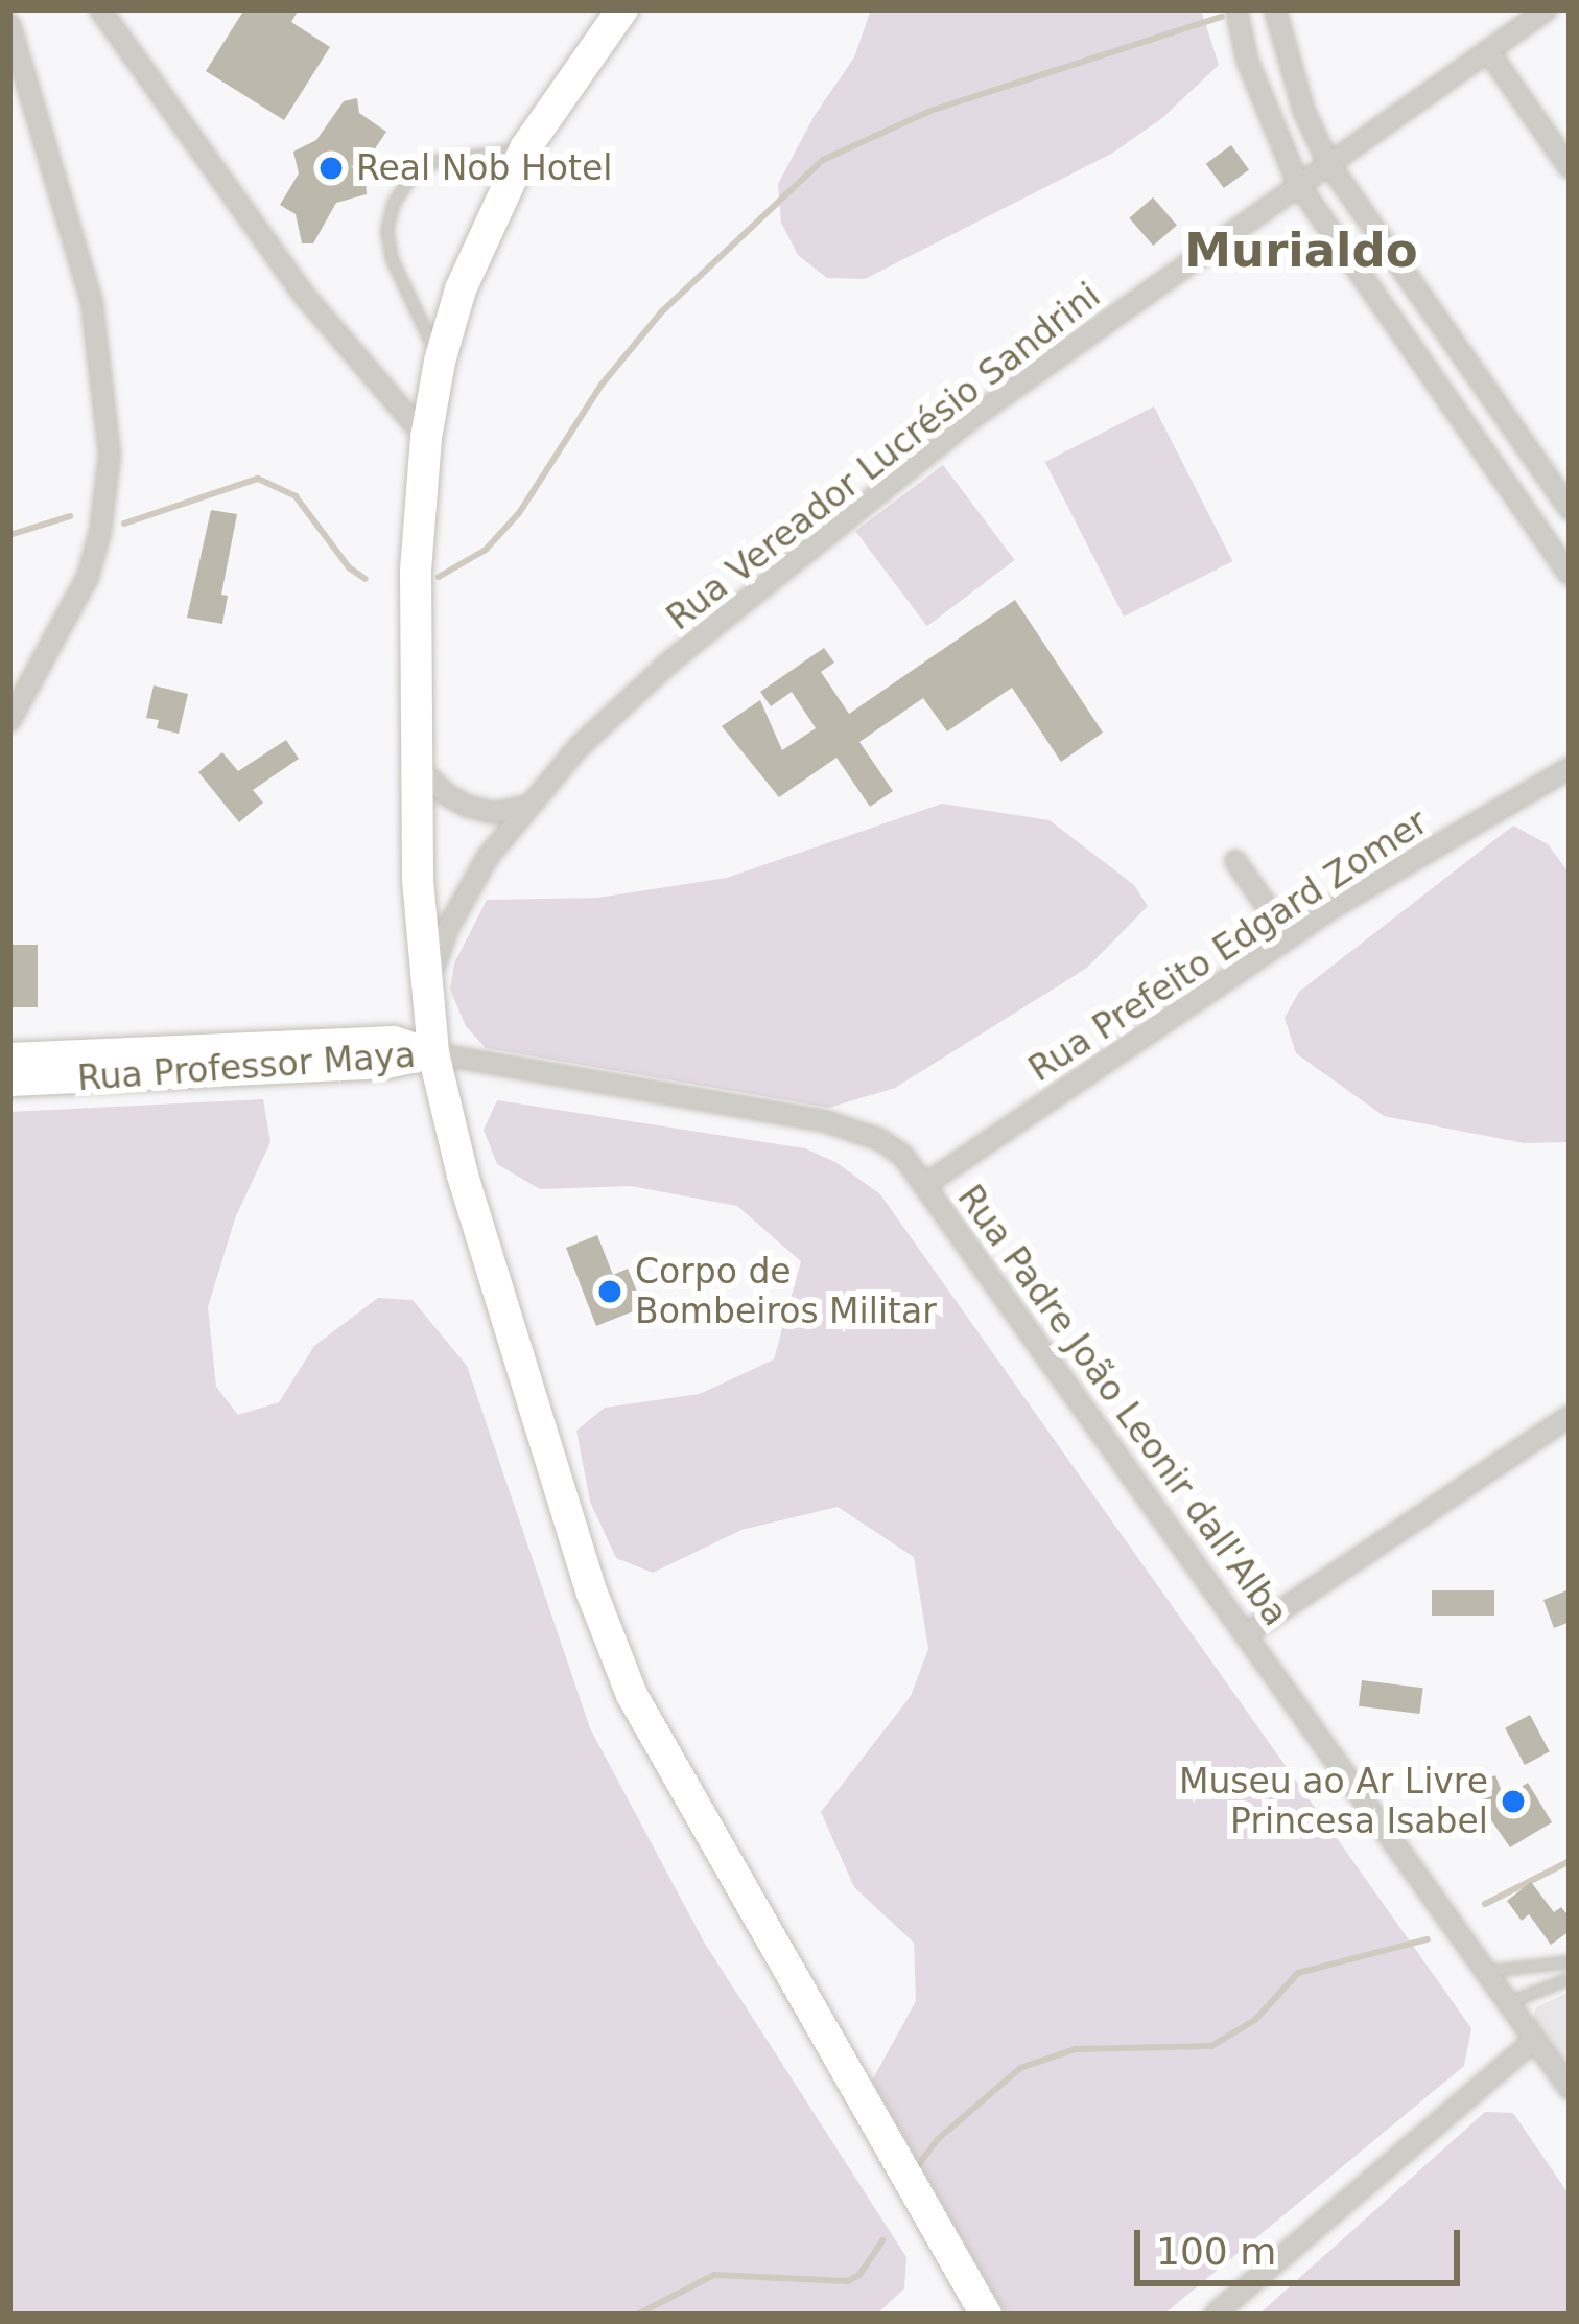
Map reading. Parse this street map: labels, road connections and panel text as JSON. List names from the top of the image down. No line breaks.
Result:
{"streets":{"main road":["Rua Professor Maya"],"street":["Rua Vereador Lucrésio Sandrini","Rua Prefeito Edgard Zomer","Rua Padre João Leonir dall'Alba"]},"crossings":[["Rua Prefeito Edgard Zomer","Rua Padre João Leonir dall'Alba"],["Rua Professor Maya","Rua Padre João Leonir dall'Alba"]],"districts":["Murialdo"],"places":["Real Nob Hotel","Corpo de Bombeiros Militar","Museu ao Ar Livre Princesa Isabel"],"scale_bar":"100 m"}
